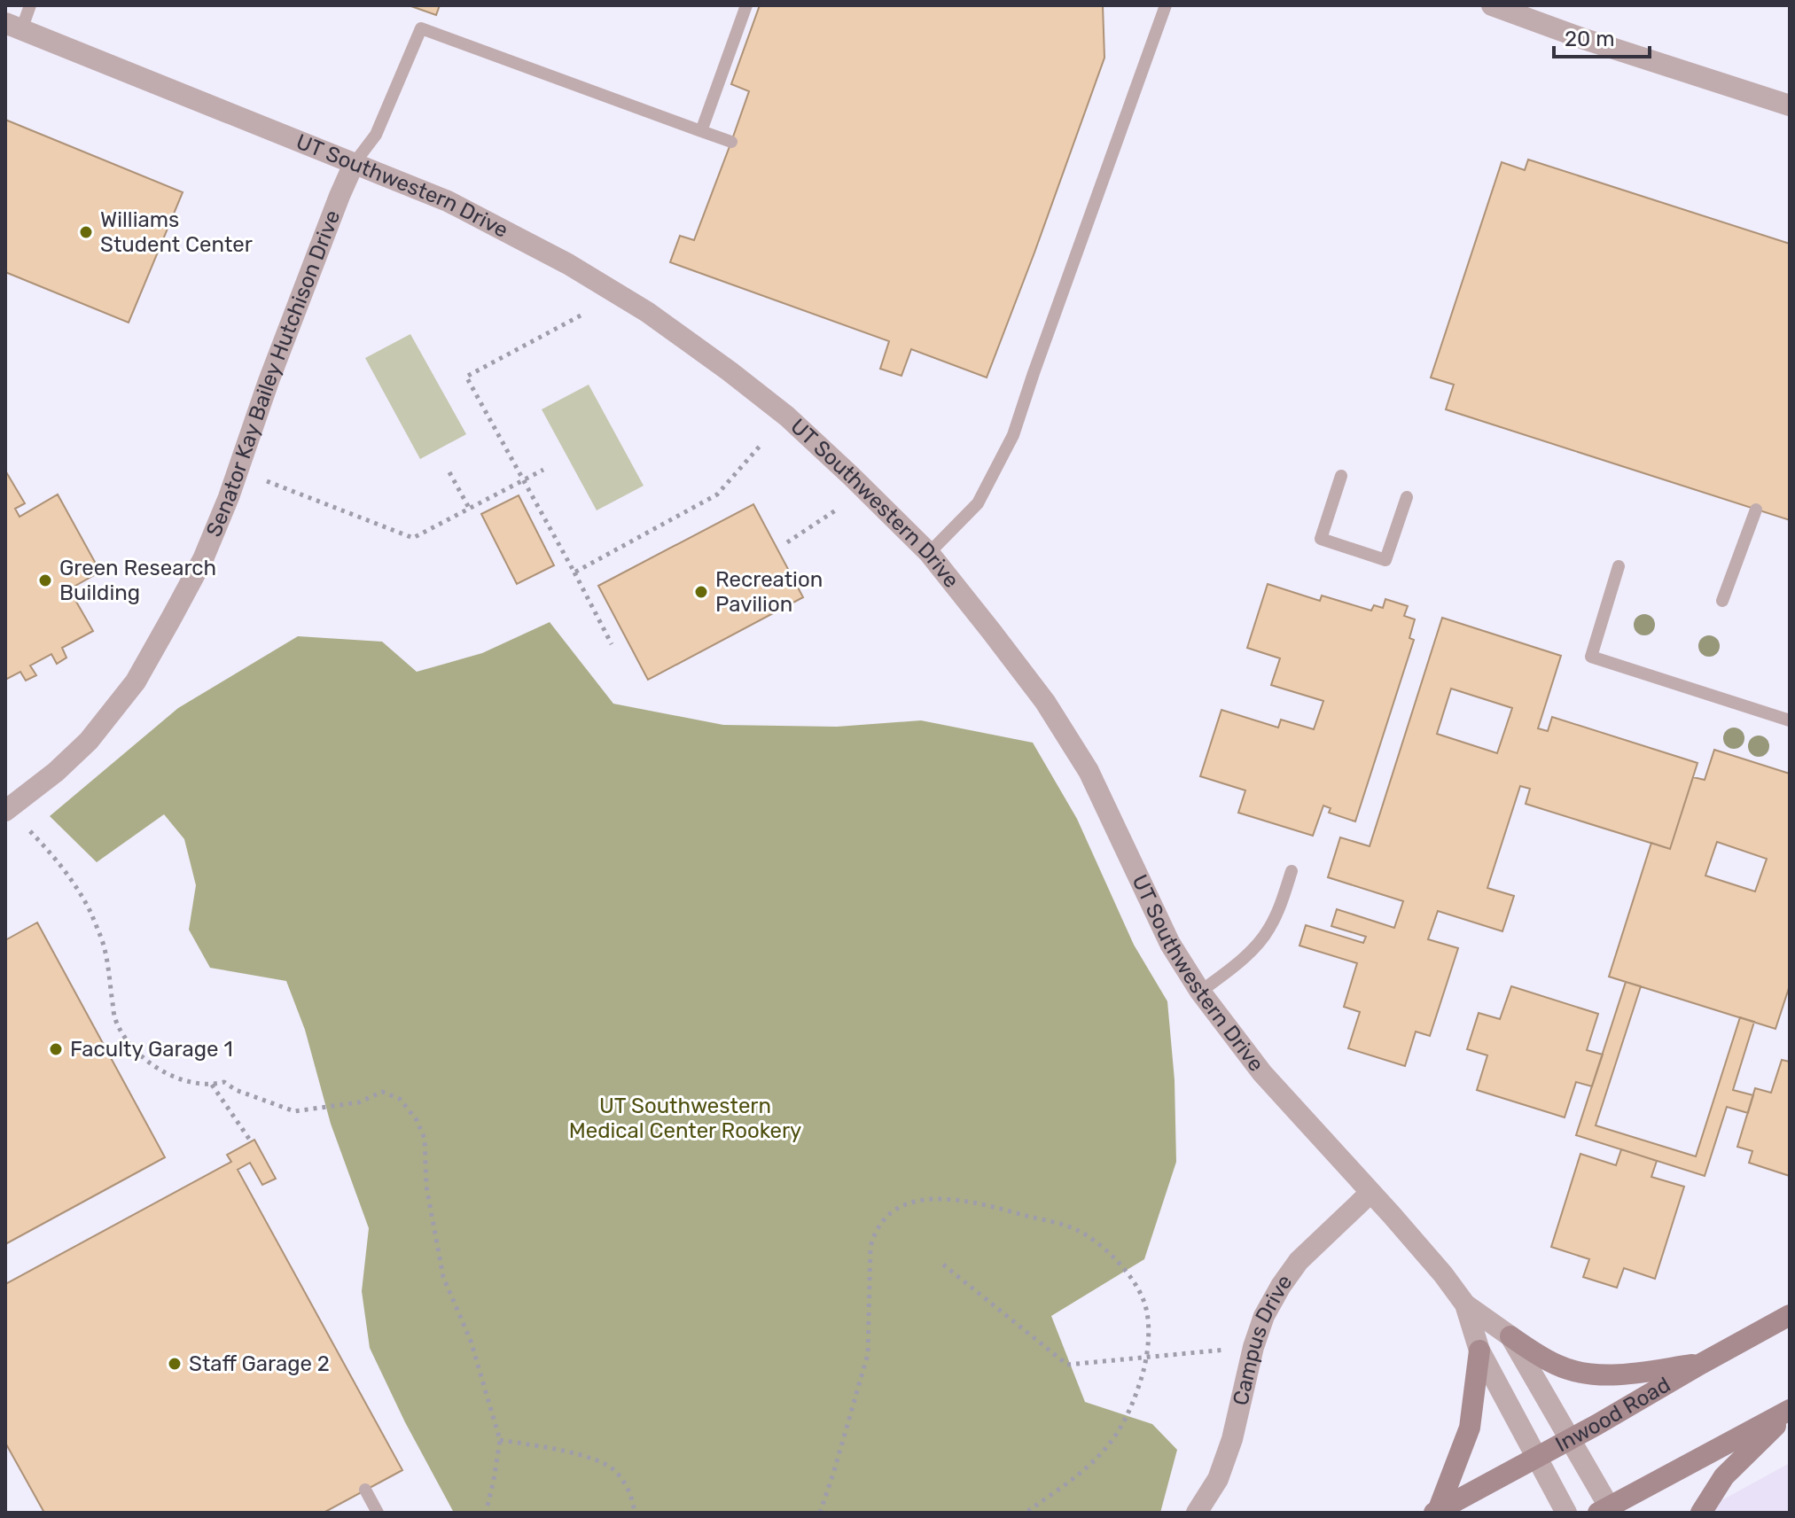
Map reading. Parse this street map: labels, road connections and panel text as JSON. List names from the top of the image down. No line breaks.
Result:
{"streets":{"main road":["Inwood Road"],"street":["UT Southwestern Drive","Senator Kay Bailey Hutchison Drive","Campus Drive"]},"crossings":[["UT Southwestern Drive","Senator Kay Bailey Hutchison Drive"],["UT Southwestern Drive","Campus Drive"],["UT Southwestern Drive","Inwood Road"]],"parks":["UT Southwestern Medical Center Rookery"],"places":["Williams Student Center","Green Research Building","Recreation Pavilion","Faculty Garage 1","Staff Garage 2"],"scale_bar":"20 m"}
